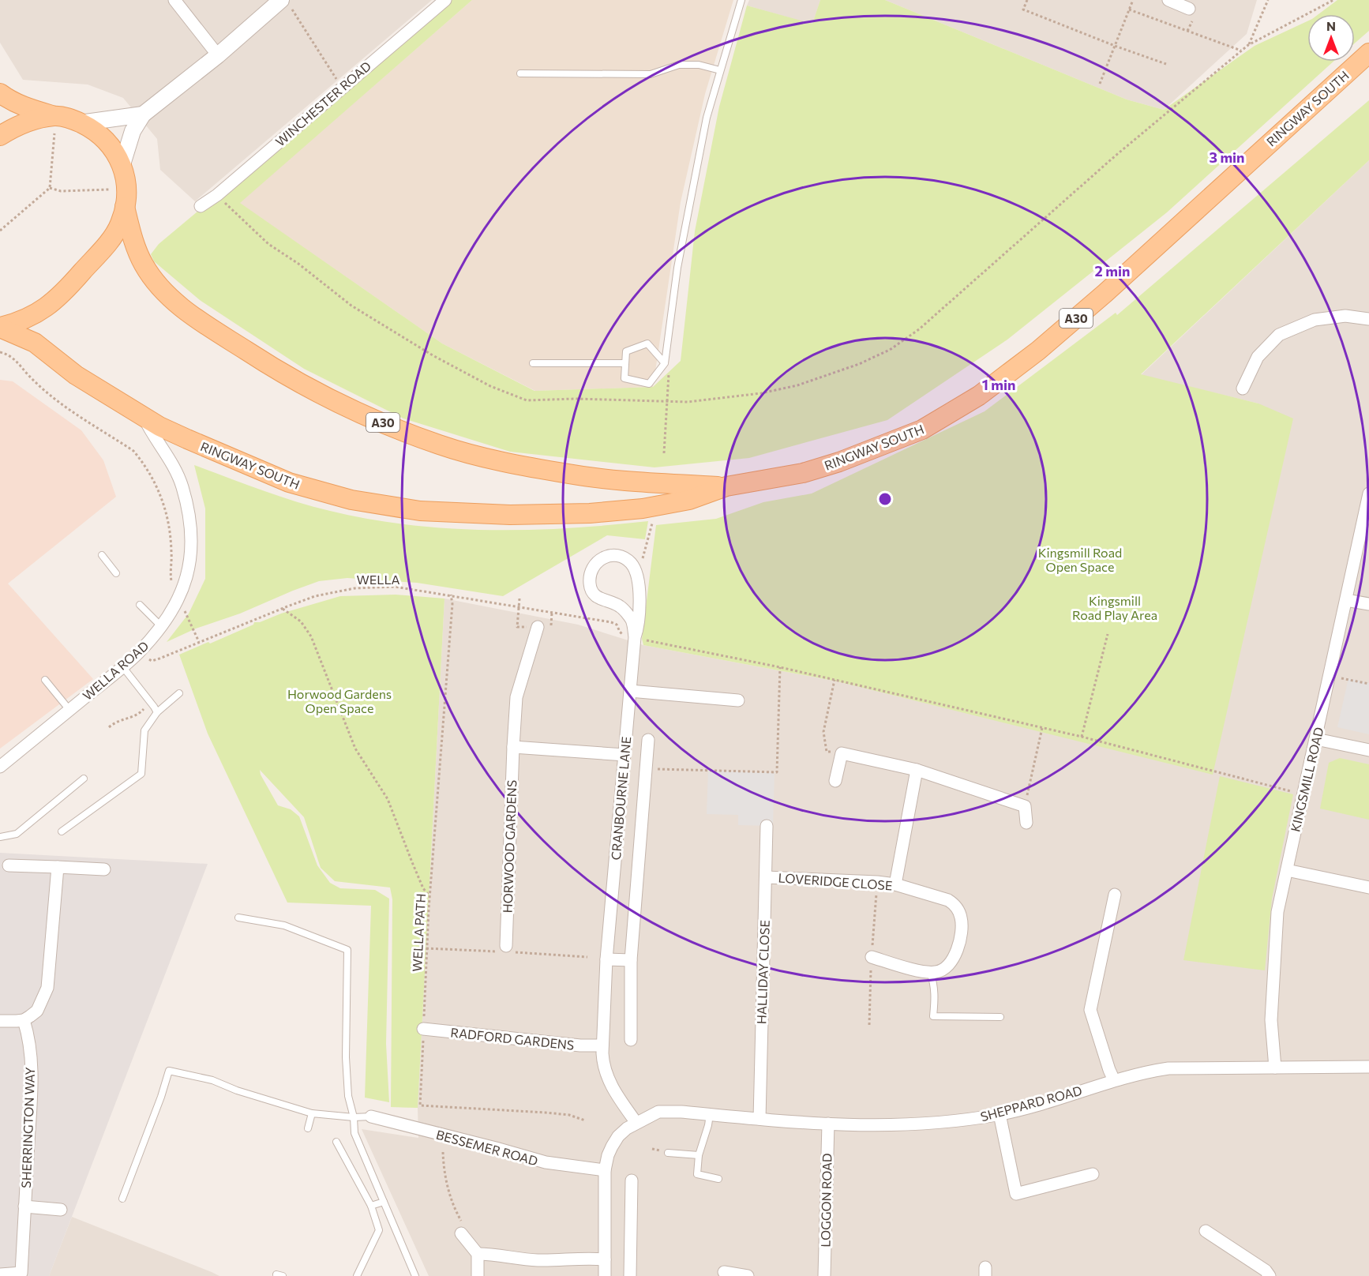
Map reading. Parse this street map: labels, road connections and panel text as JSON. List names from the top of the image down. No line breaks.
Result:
{"streets":{"main road":["RINGWAY SOUTH","A30"],"street":["WINCHESTER ROAD","WELLA ROAD","KINGSMILL ROAD","CRANBOURNE LANE","HORWOOD GARDENS","LOVERIDGE CLOSE","HALLIDAY CLOSE","RADFORD GARDENS","SHEPPARD ROAD","SHERRINGTON WAY","BESSEMER ROAD","LOGGON ROAD"],"path":["WELLA","WELLA PATH"]},"crossings":[["RINGWAY SOUTH","WELLA ROAD"],["WELLA","WELLA ROAD"],["WELLA","CRANBOURNE LANE"],["WELLA","WELLA PATH"],["KINGSMILL ROAD","SHEPPARD ROAD"],["CRANBOURNE LANE","RADFORD GARDENS"],["CRANBOURNE LANE","SHEPPARD ROAD"],["LOVERIDGE CLOSE","HALLIDAY CLOSE"],["WELLA PATH","RADFORD GARDENS"],["HALLIDAY CLOSE","SHEPPARD ROAD"],["SHEPPARD ROAD","LOGGON ROAD"]],"parks":["Kingsmill Road Open Space","Kingsmill Road Play Area","Horwood Gardens Open Space"],"north":"top","rings":["3 min","2 min","1 min"]}
